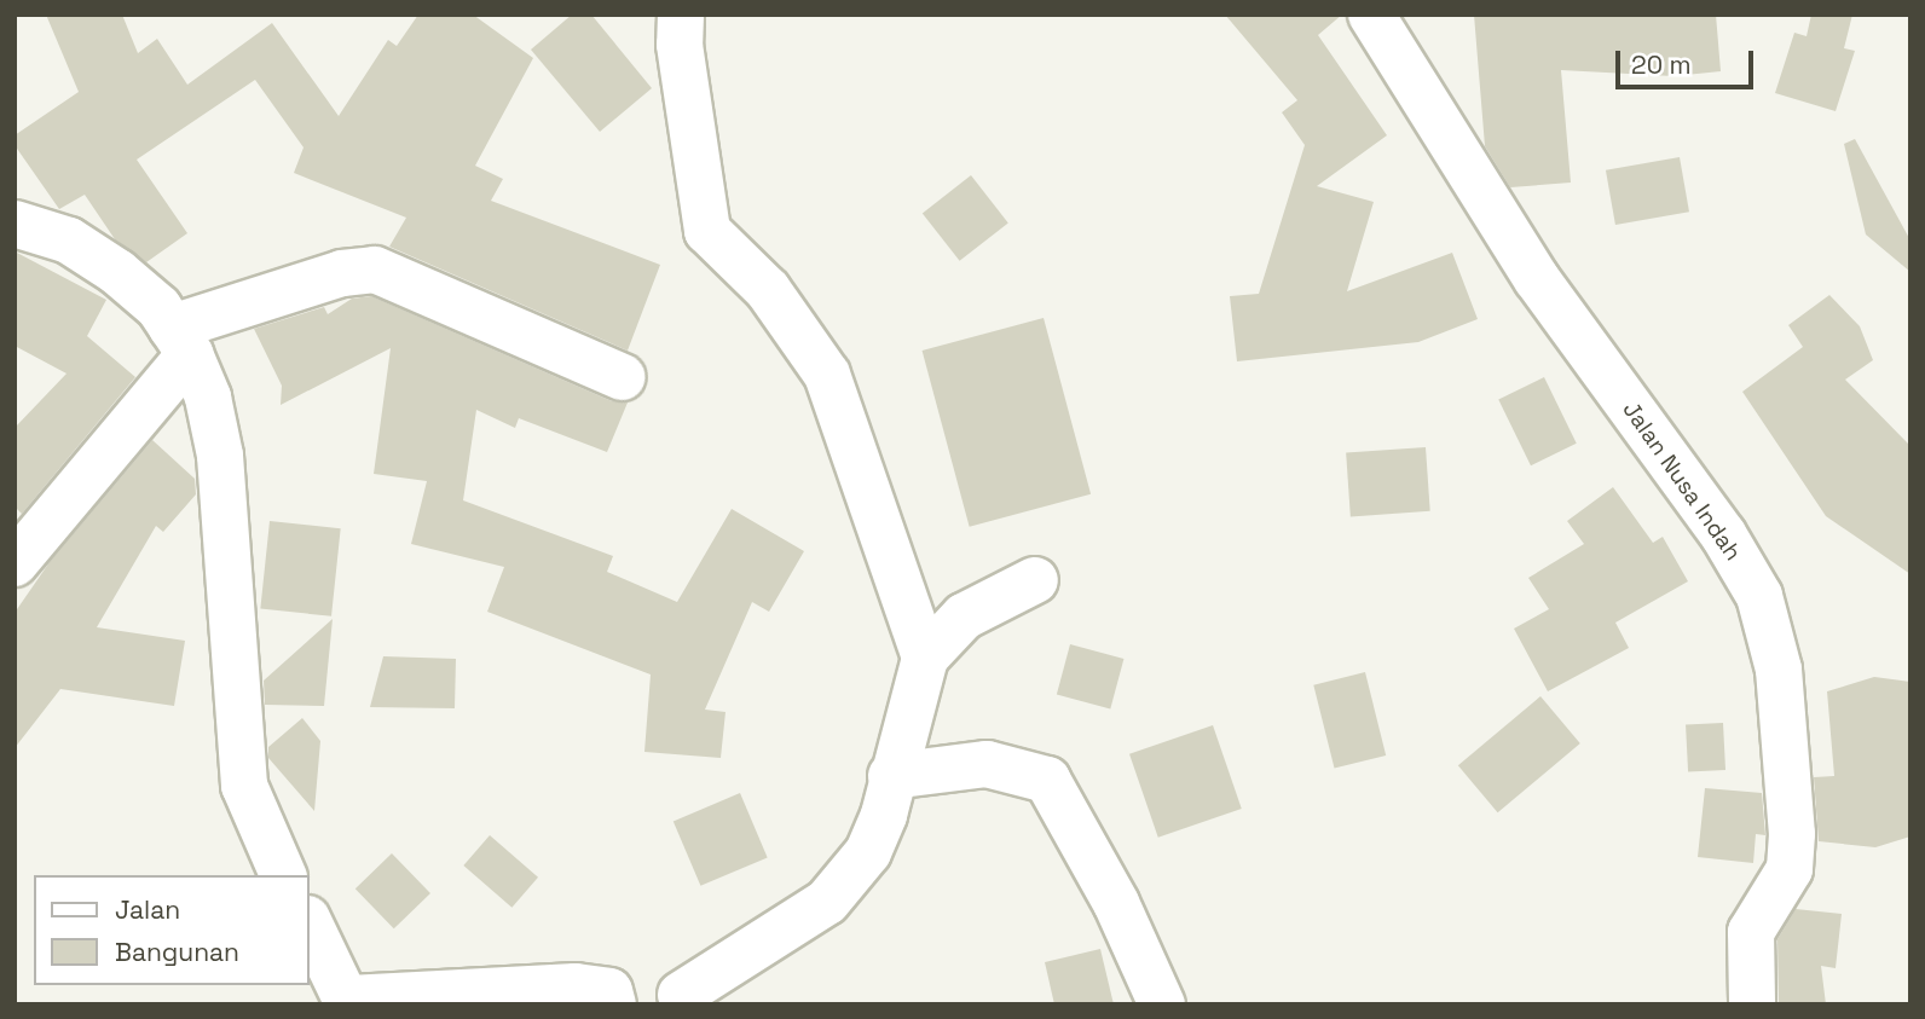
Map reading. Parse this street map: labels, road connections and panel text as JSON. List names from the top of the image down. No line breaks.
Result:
{"streets":{"street":["Jalan Nusa Indah"]},"legend":["Jalan","Bangunan"],"scale_bar":"20 m"}
